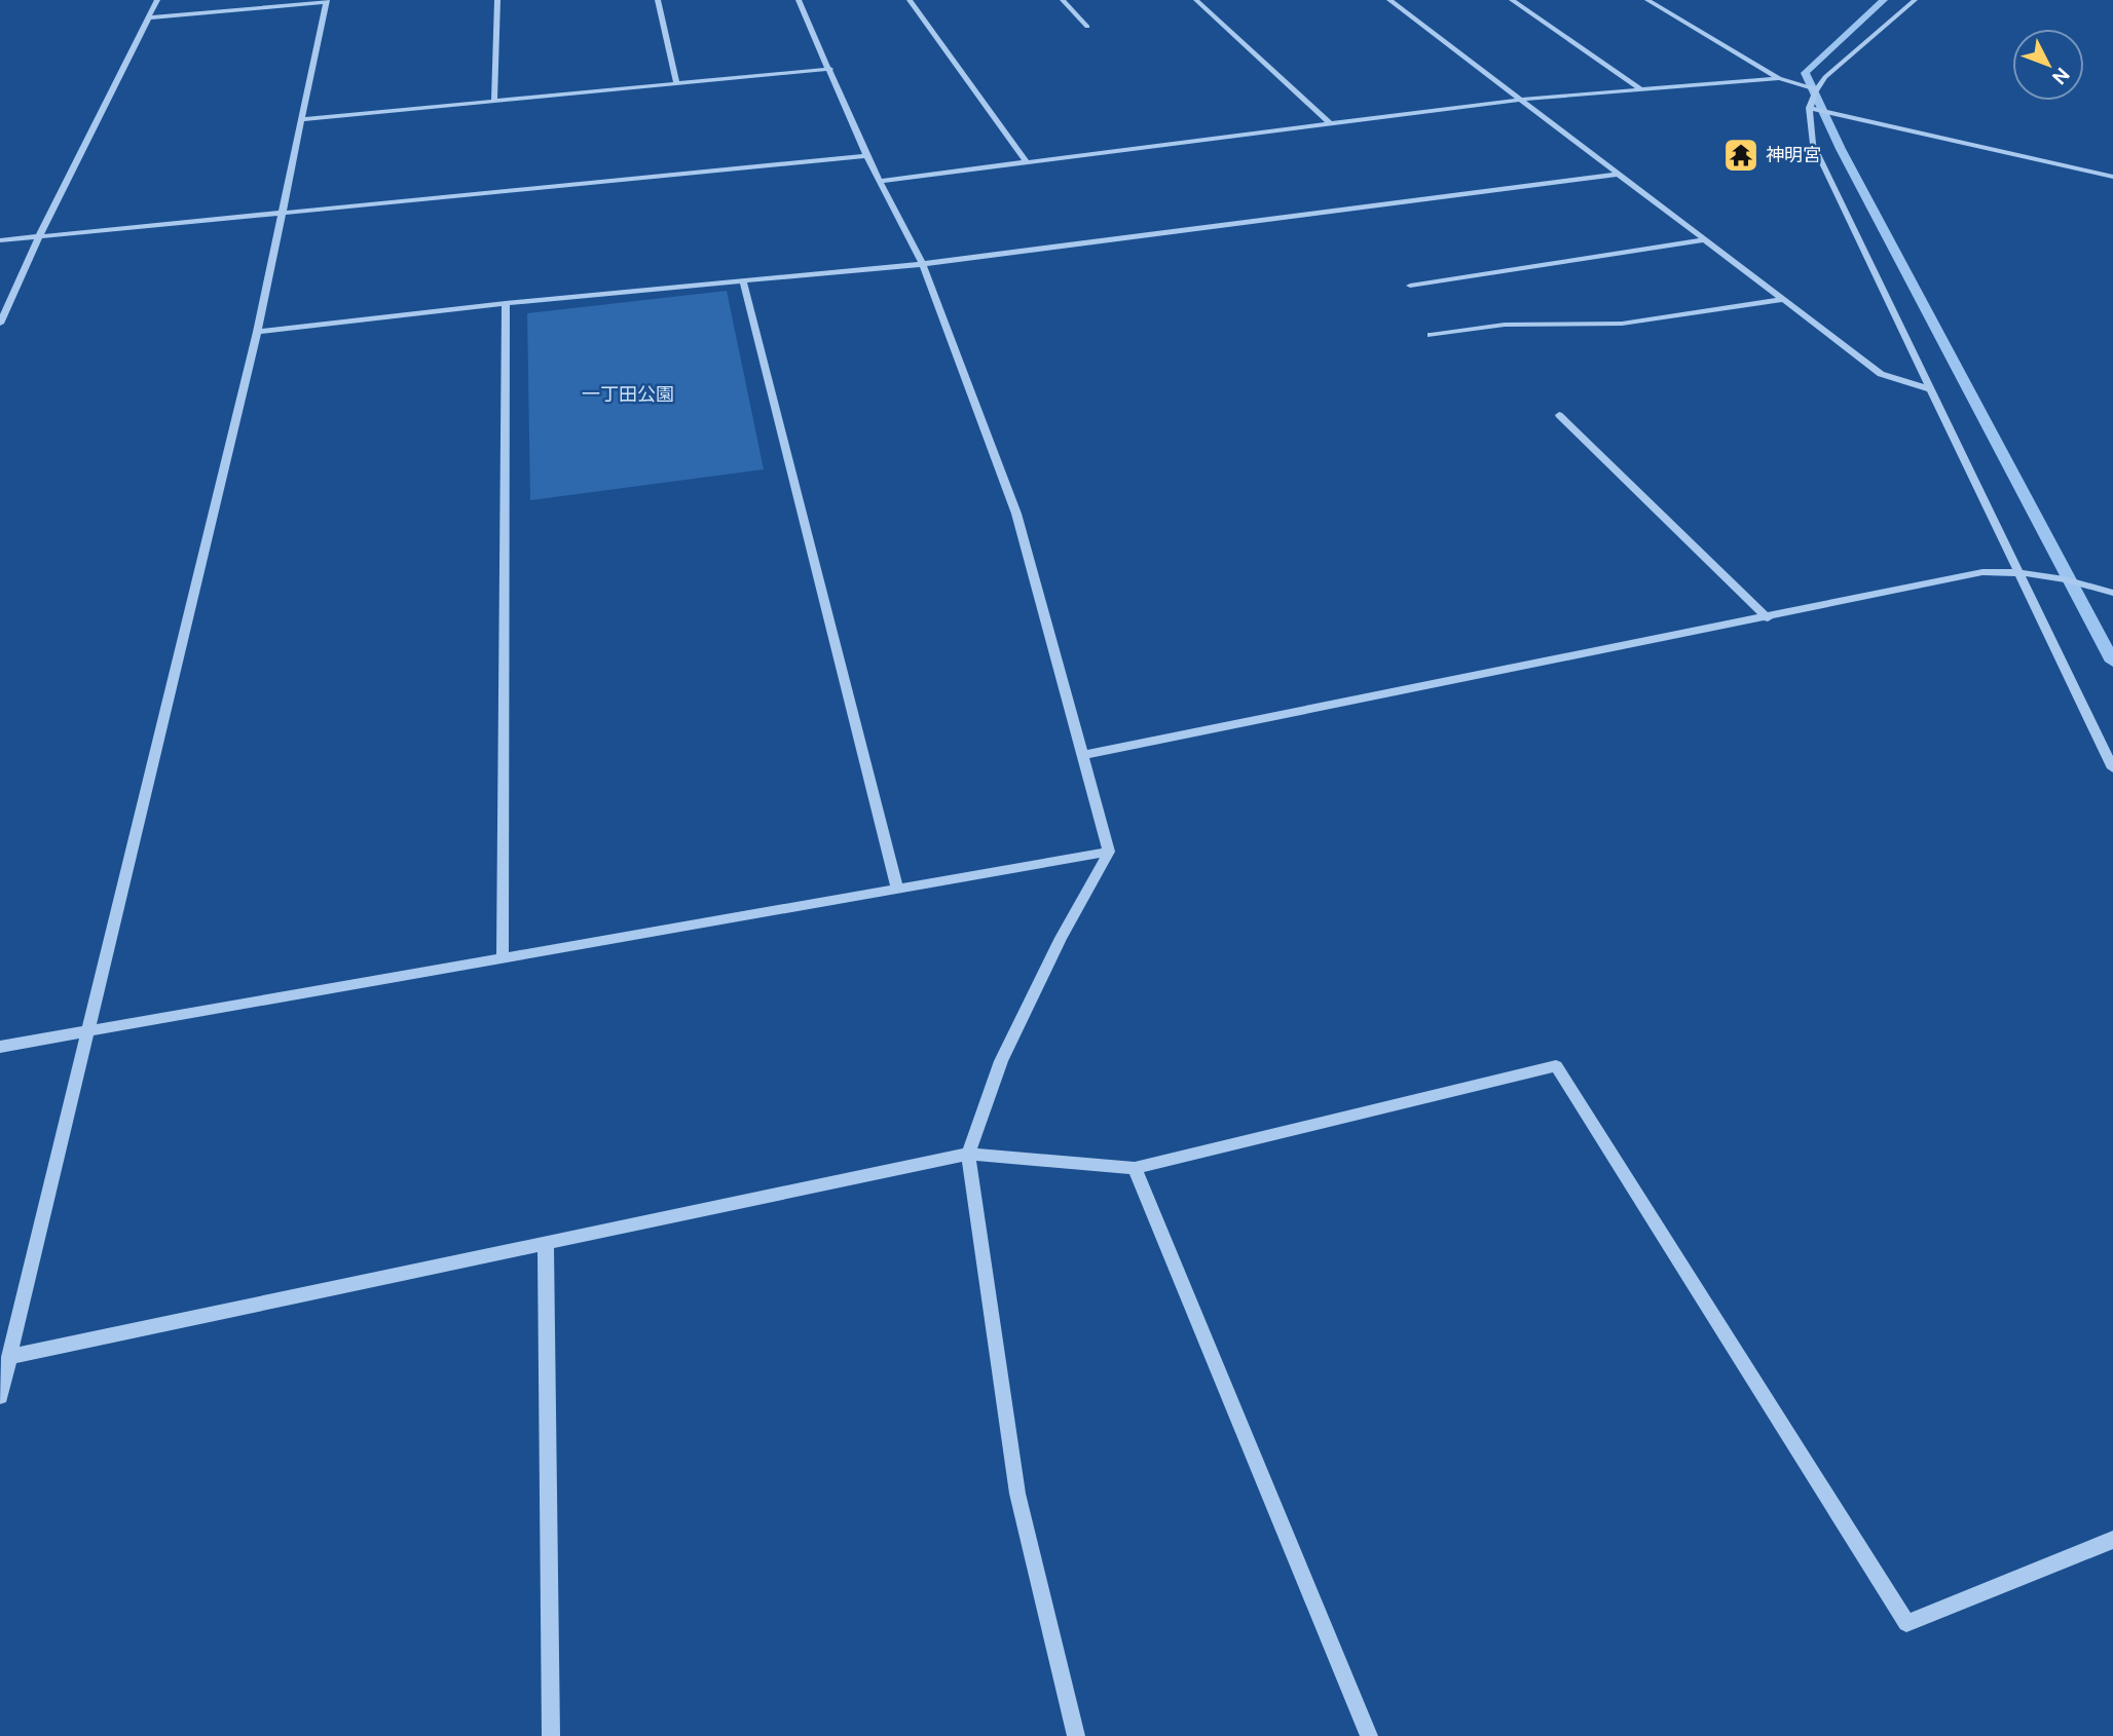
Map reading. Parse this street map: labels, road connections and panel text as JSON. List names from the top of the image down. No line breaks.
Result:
{"parks":["一丁田公園"],"places":{"temple":["神明宮"]},"north":"bottom right"}
